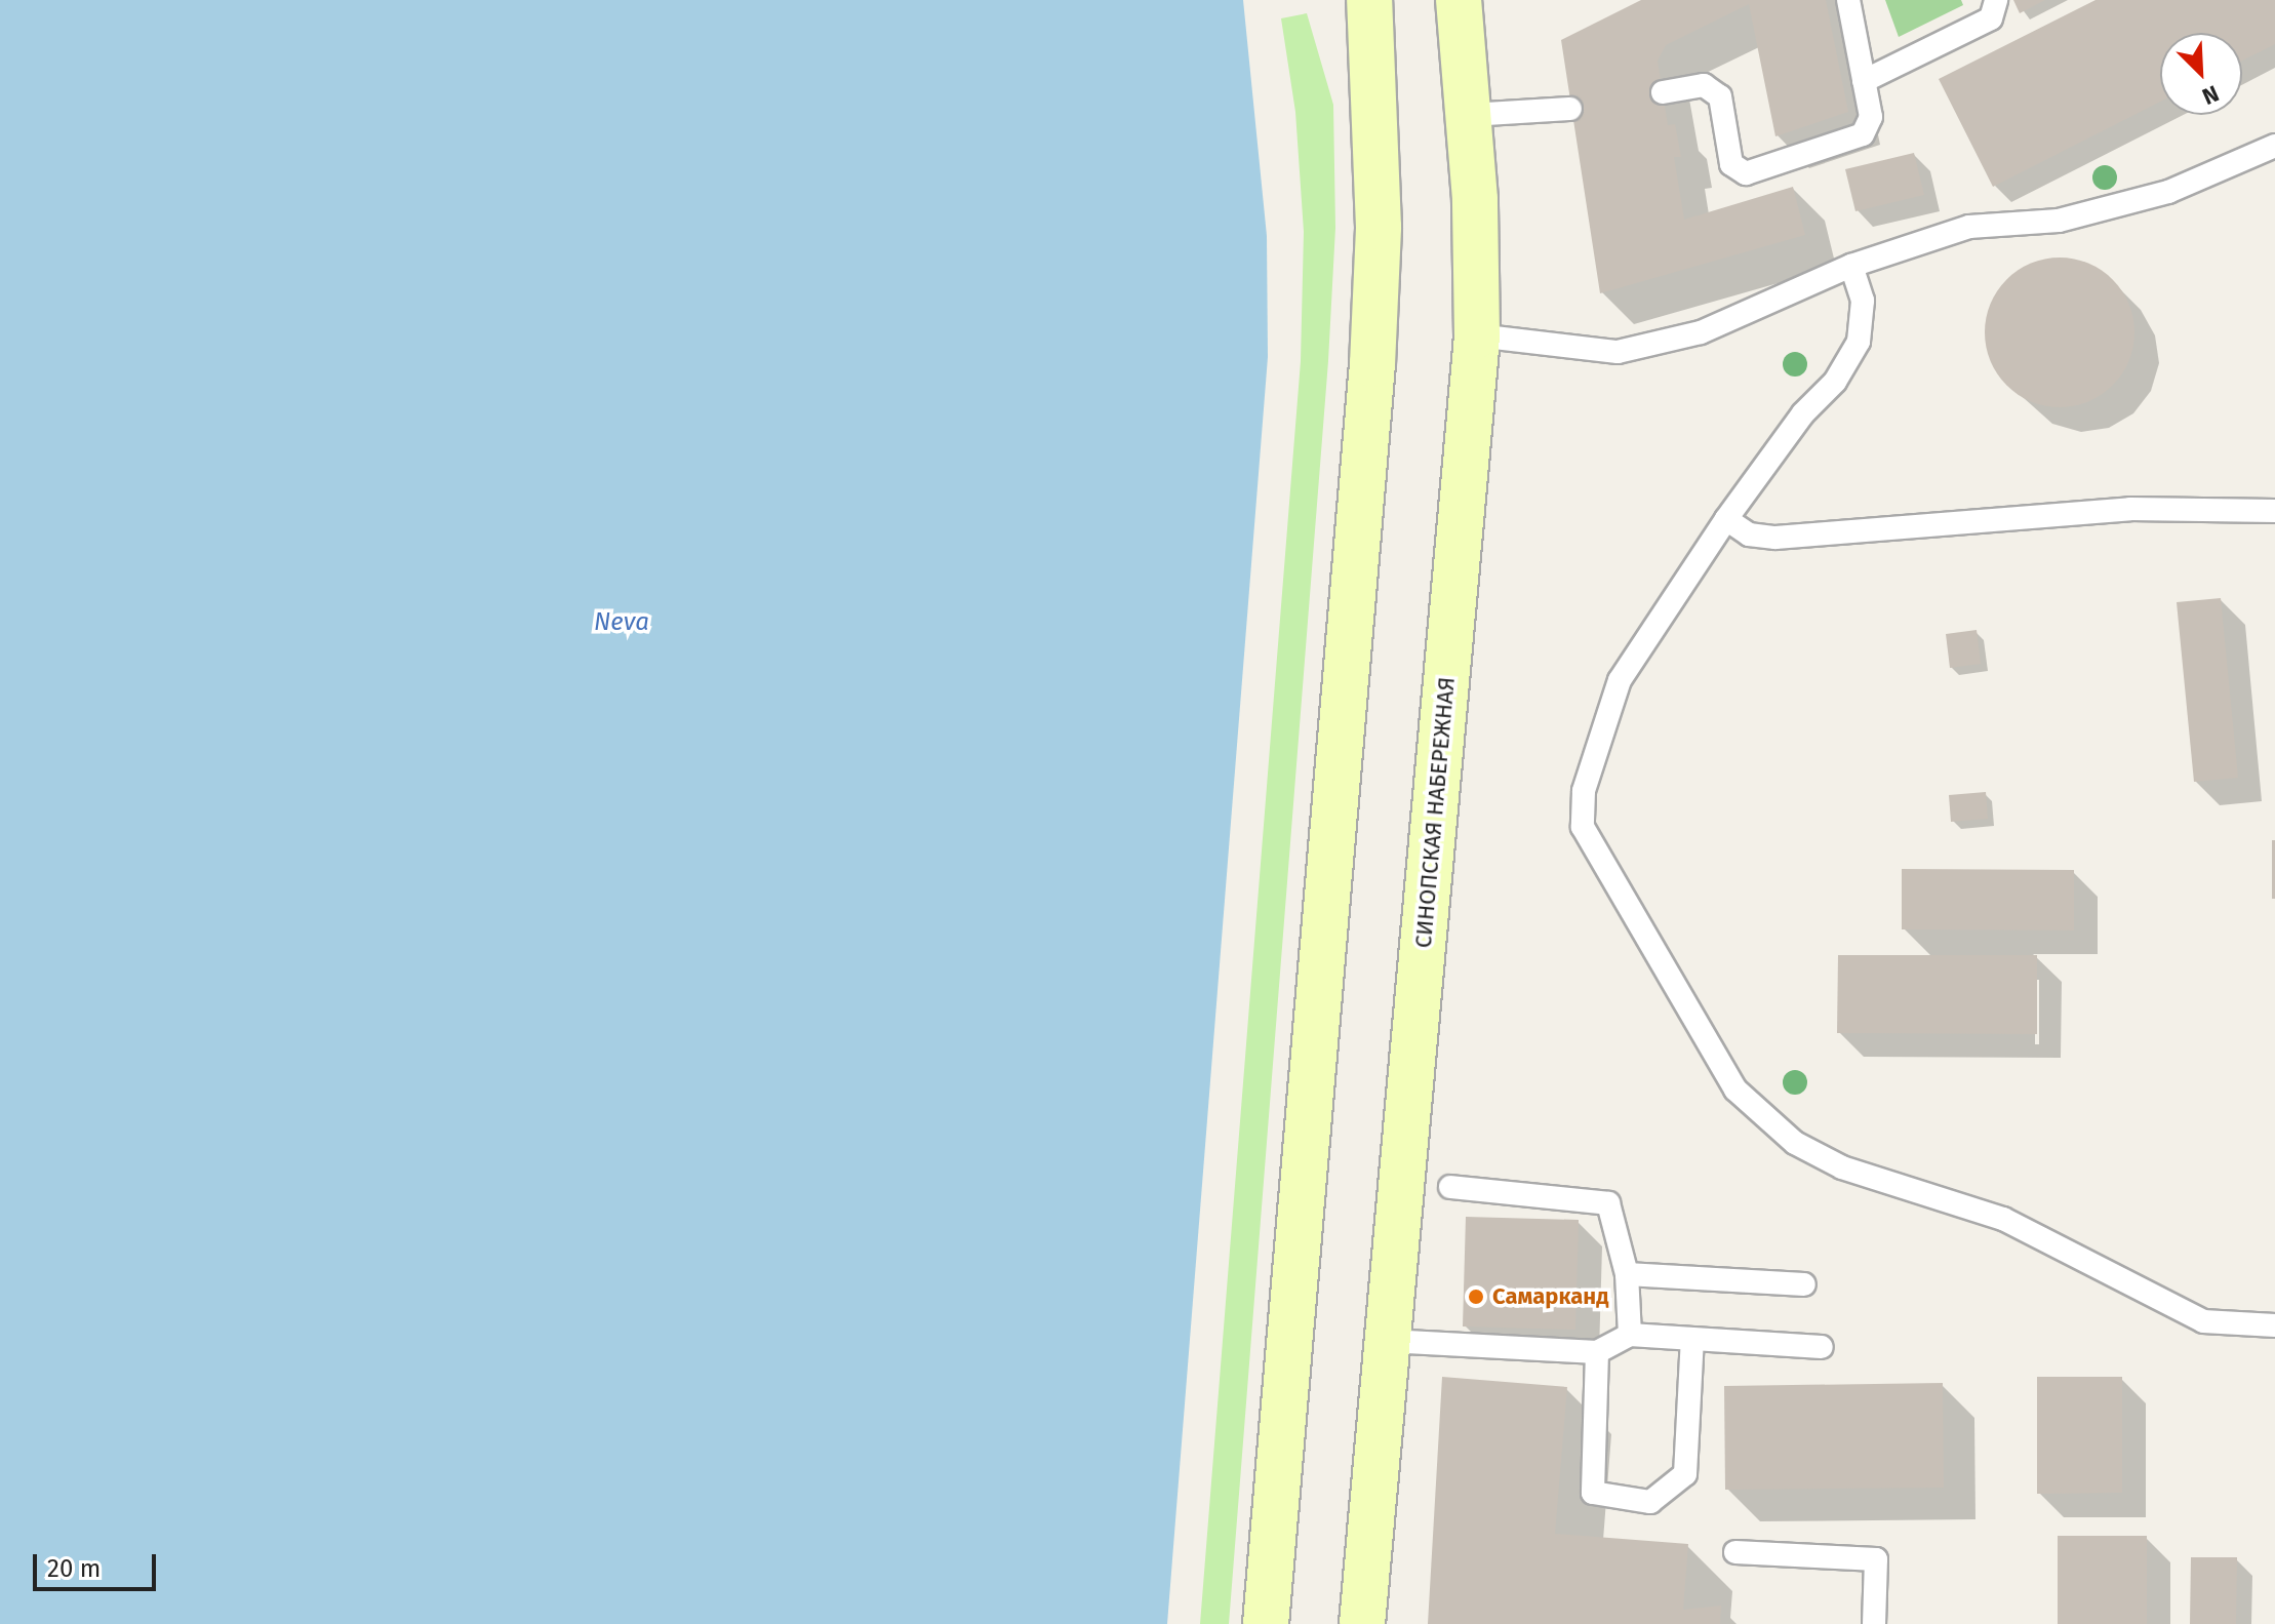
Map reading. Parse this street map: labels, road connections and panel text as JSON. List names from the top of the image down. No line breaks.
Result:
{"streets":{"main road":["СИНОПСКАЯ НАБЕРЕЖНАЯ"]},"water":["Neva"],"places":["Самарканд"],"scale_bar":"20 m","north":"bottom right"}
